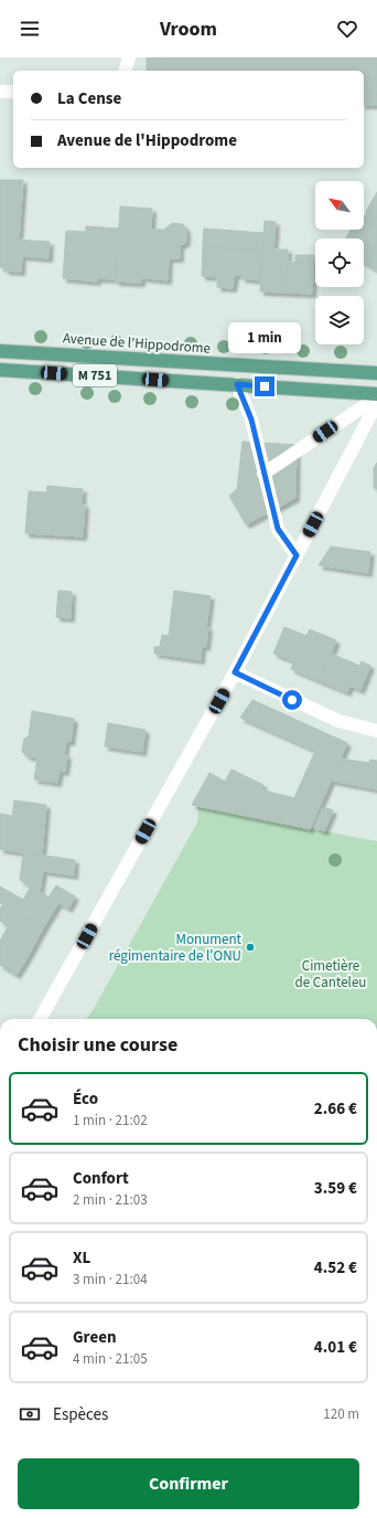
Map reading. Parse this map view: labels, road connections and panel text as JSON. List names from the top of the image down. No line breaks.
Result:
{"streets":{"main road":["Avenue de l'Hippodrome","M 751"]},"parks":["Cimetière de Canteleu"],"places":["Monument régimentaire de l'ONU"],"north":"top left","page":{"header":"Vroom","banner":["La Cense","Avenue de l'Hippodrome"],"bubble":"1 min","heading":"Choisir une course","list":[{"name":"Éco","note":"1 min · 21:02","value":"2.66 €"},{"name":"Confort","note":"2 min · 21:03","value":"3.59 €"},{"name":"XL","note":"3 min · 21:04","value":"4.52 €"},{"name":"Green","note":"4 min · 21:05","value":"4.01 €"}],"pay":["Espèces","120 m"],"buttons":"Confirmer"}}
